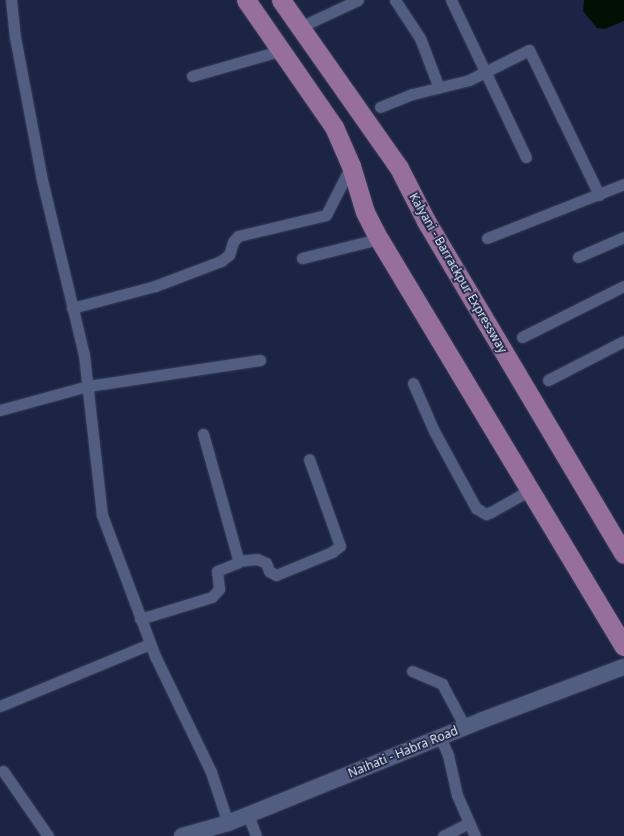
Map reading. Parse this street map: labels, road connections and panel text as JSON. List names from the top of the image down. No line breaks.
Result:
{"streets":{"highway":["Kalyani - Barrackpur Expressway"],"main road":["Naihati - Habra Road"]}}
